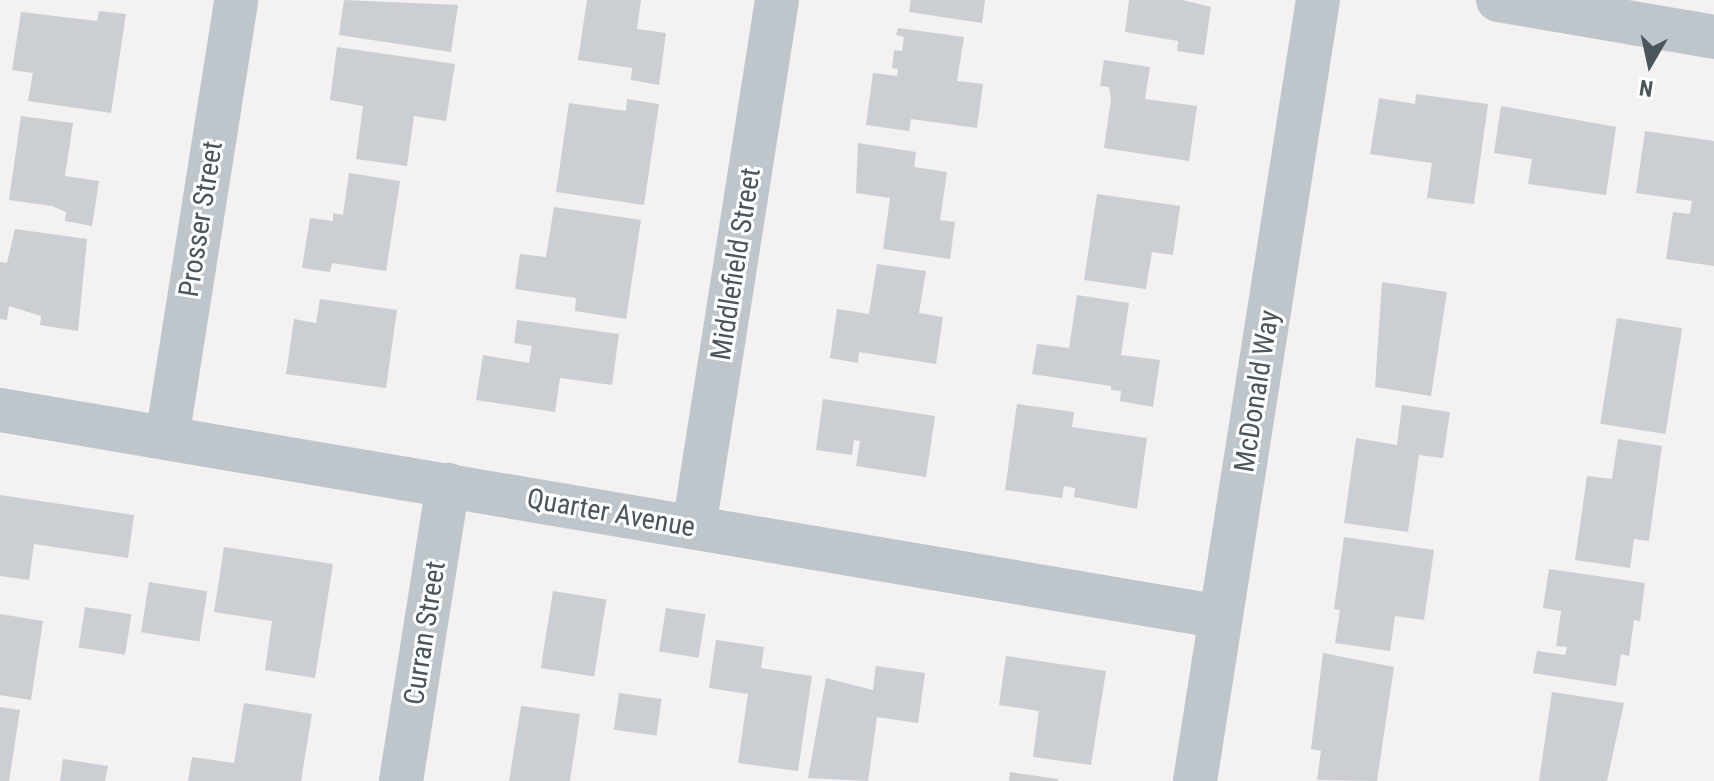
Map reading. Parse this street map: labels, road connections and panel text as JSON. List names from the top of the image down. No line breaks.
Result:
{"streets":{"street":["Prosser Street","Middlefield Street","McDonald Way","Quarter Avenue","Curran Street"]},"crossings":[["Prosser Street","Quarter Avenue"],["Middlefield Street","Quarter Avenue"],["McDonald Way","Quarter Avenue"],["Quarter Avenue","Curran Street"]],"north":"bottom"}
